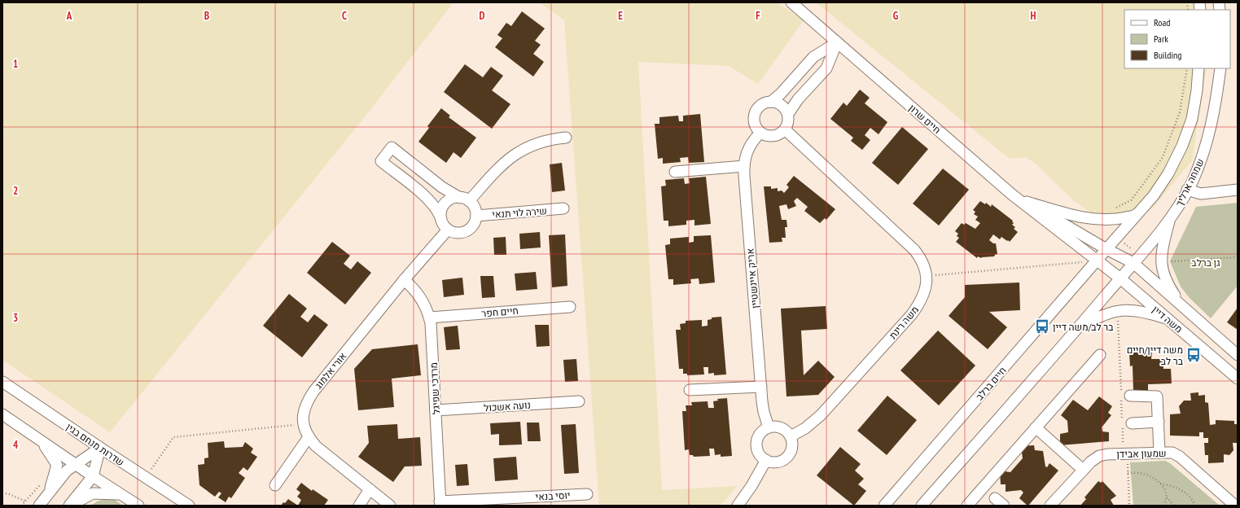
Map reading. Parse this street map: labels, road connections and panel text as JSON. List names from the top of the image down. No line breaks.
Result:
{"streets":{"street":["חיים שרון","שמחה ארליך","שירה לוי תנאי","אריק איינשטיין","חיים חפר","משה דיין","משה רינת","אורי אלמוג","חיים ברלב","מרדכי שפיגל","נועה אשכול","שדרות מנחם בגין","שמעון אבידן","יוסי בנאי"]},"crossings":[["חיים שרון","משה דיין"],["חיים שרון","חיים ברלב"],["שמחה ארליך","משה דיין"],["שירה לוי תנאי","אורי אלמוג"],["אריק איינשטיין","משה רינת"],["חיים חפר","מרדכי שפיגל"],["משה דיין","חיים ברלב"],["אורי אלמוג","מרדכי שפיגל"],["מרדכי שפיגל","נועה אשכול"],["מרדכי שפיגל","יוסי בנאי"]],"parks":["גן ברלב"],"places":{"bus stop":["בר לב/משה דיין","משה דיין/חיים בר לב"]},"legend":["Road","Park","Building"],"grid":{"columns":["A","B","C","D","E","F","G","H"],"rows":["1","2","3","4"]}}
